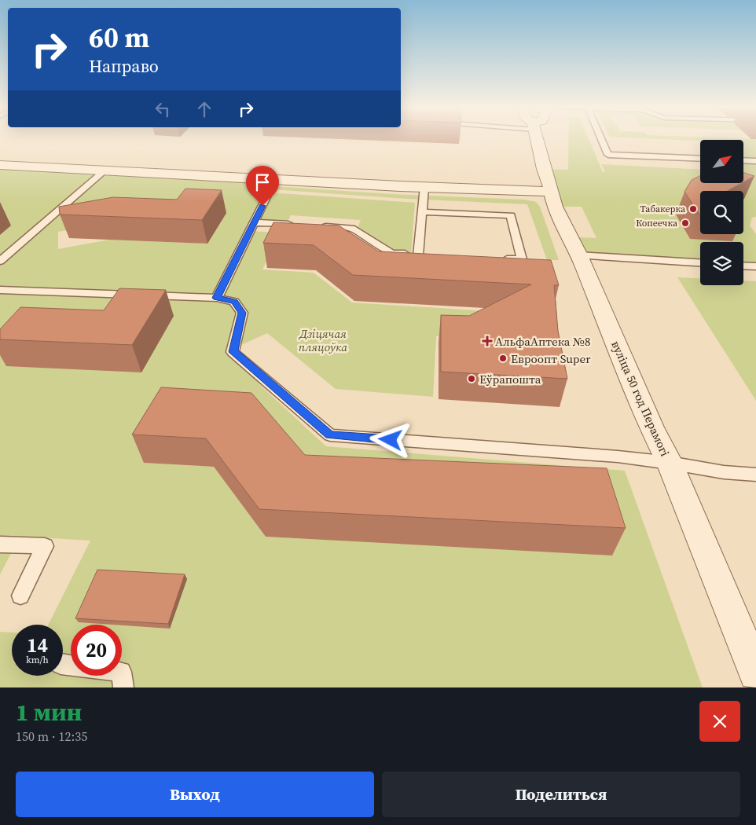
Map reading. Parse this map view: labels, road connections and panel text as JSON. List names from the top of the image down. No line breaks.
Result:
{"streets":{"street":["вуліца 50 год Перамогі"]},"parks":["Дзіцячая пляцоўка"],"places":{"other":["Табакерка","Копеечка","Евроопт Super","Еўрапошта"],"health":["АльфаАптека №8"]},"north":"top right","page":{"turn":["60 m","Направо"],"speed":"14 km/h","limit":"20","heading":["1 мин","150 m · 12:35"],"buttons":["Выход","Поделиться"]}}
